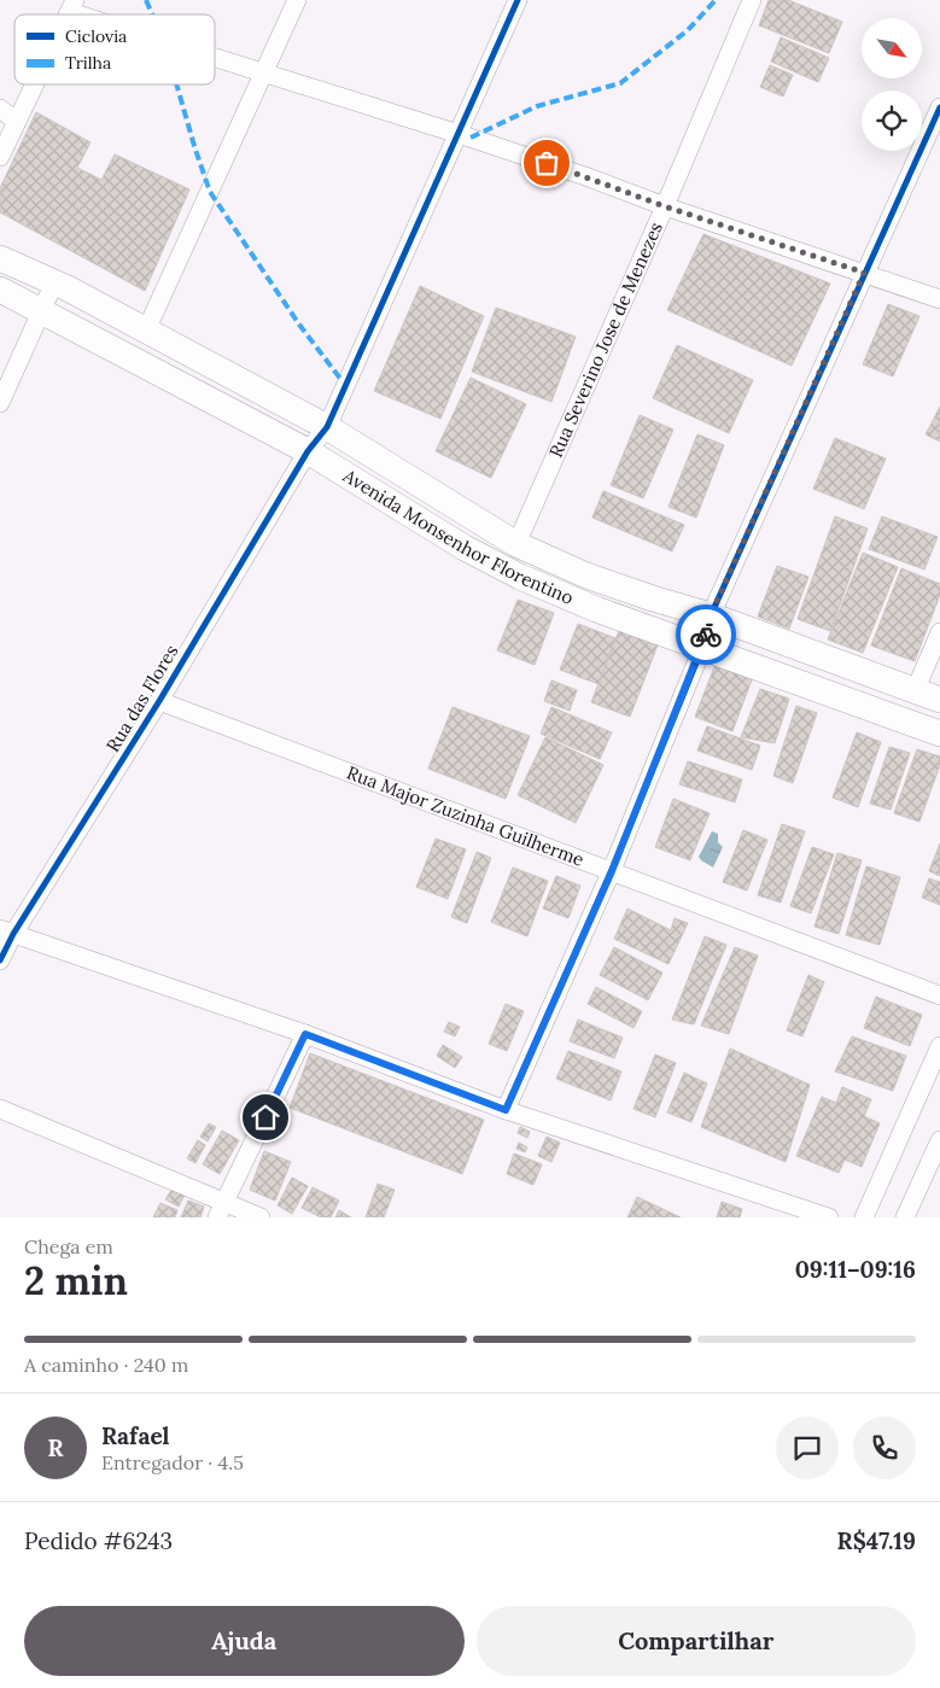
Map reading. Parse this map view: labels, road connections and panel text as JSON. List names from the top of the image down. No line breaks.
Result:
{"streets":{"main road":["Avenida Monsenhor Florentino"],"street":["Rua Severino Jose de Menezes","Rua das Flores","Rua Major Zuzinha Guilherme"]},"crossings":[["Rua Severino Jose de Menezes","Avenida Monsenhor Florentino"],["Avenida Monsenhor Florentino","Rua das Flores"],["Rua das Flores","Rua Major Zuzinha Guilherme"]],"legend":["Ciclovia","Trilha"],"north":"bottom right","page":{"heading":["2 min","Chega em","09:11–09:16"],"panel":["Rafael","Entregador · 4.5","Pedido #6243","R$47.19"],"bar":"A caminho · 240 m","round":"R","buttons":["Ajuda","Compartilhar"]}}
